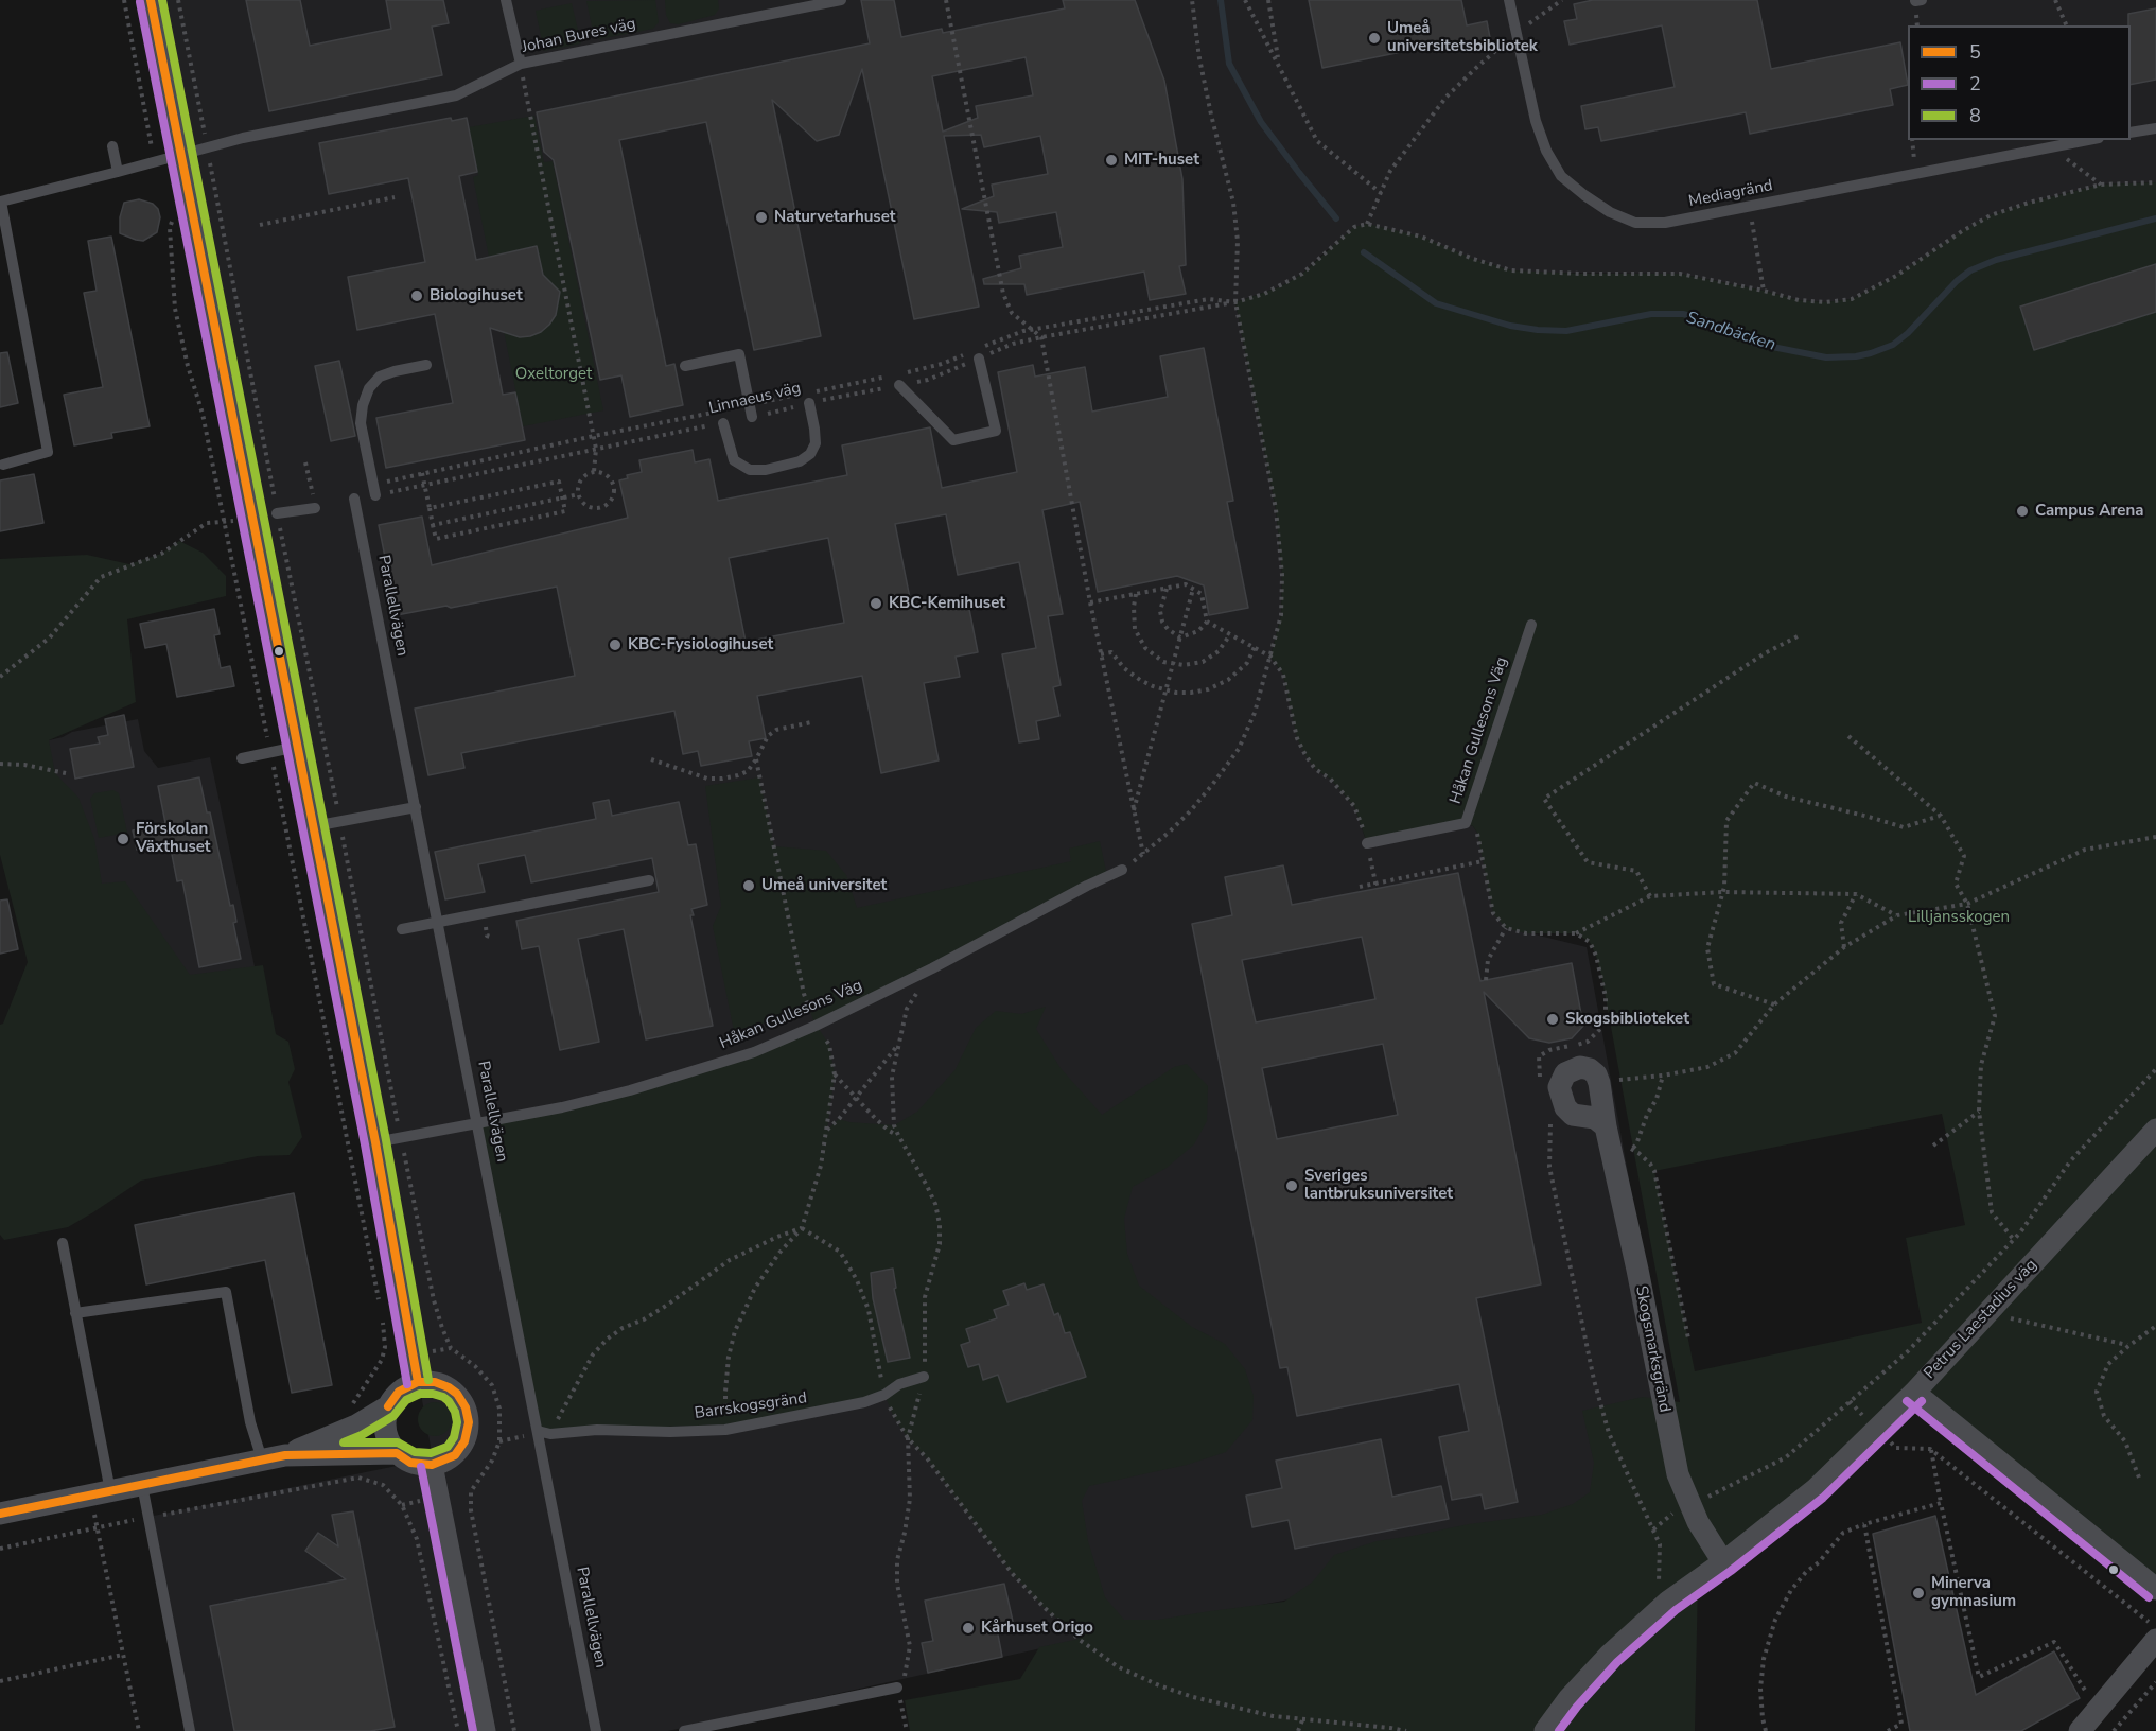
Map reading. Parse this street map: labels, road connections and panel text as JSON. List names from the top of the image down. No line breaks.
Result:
{"streets":{"street":["Petrus Laestadius väg","Skogsmarksgränd"],"lane":["Johan Bures väg","Mediagränd","Parallellvägen","Håkan Gullesons Väg","Barrskogsgränd"],"path":["Linnaeus väg"]},"crossings":[["Parallellvägen","Håkan Gullesons Väg"],["Parallellvägen","Barrskogsgränd"],["Petrus Laestadius väg","Skogsmarksgränd"]],"water":["Sandbäcken"],"parks":["Oxeltorget","Lilljansskogen"],"places":["Umeå universitetsbibliotek","MIT-huset","Naturvetarhuset","Biologihuset","Campus Arena","KBC-Kemihuset","KBC-Fysiologihuset","Förskolan Växthuset","Umeå universitet","Skogsbiblioteket","Sveriges lantbruksuniversitet","Minerva gymnasium","Kårhuset Origo"],"lines":["transit line 5","transit line 8","transit line 2"],"legend":["5","2","8"]}
